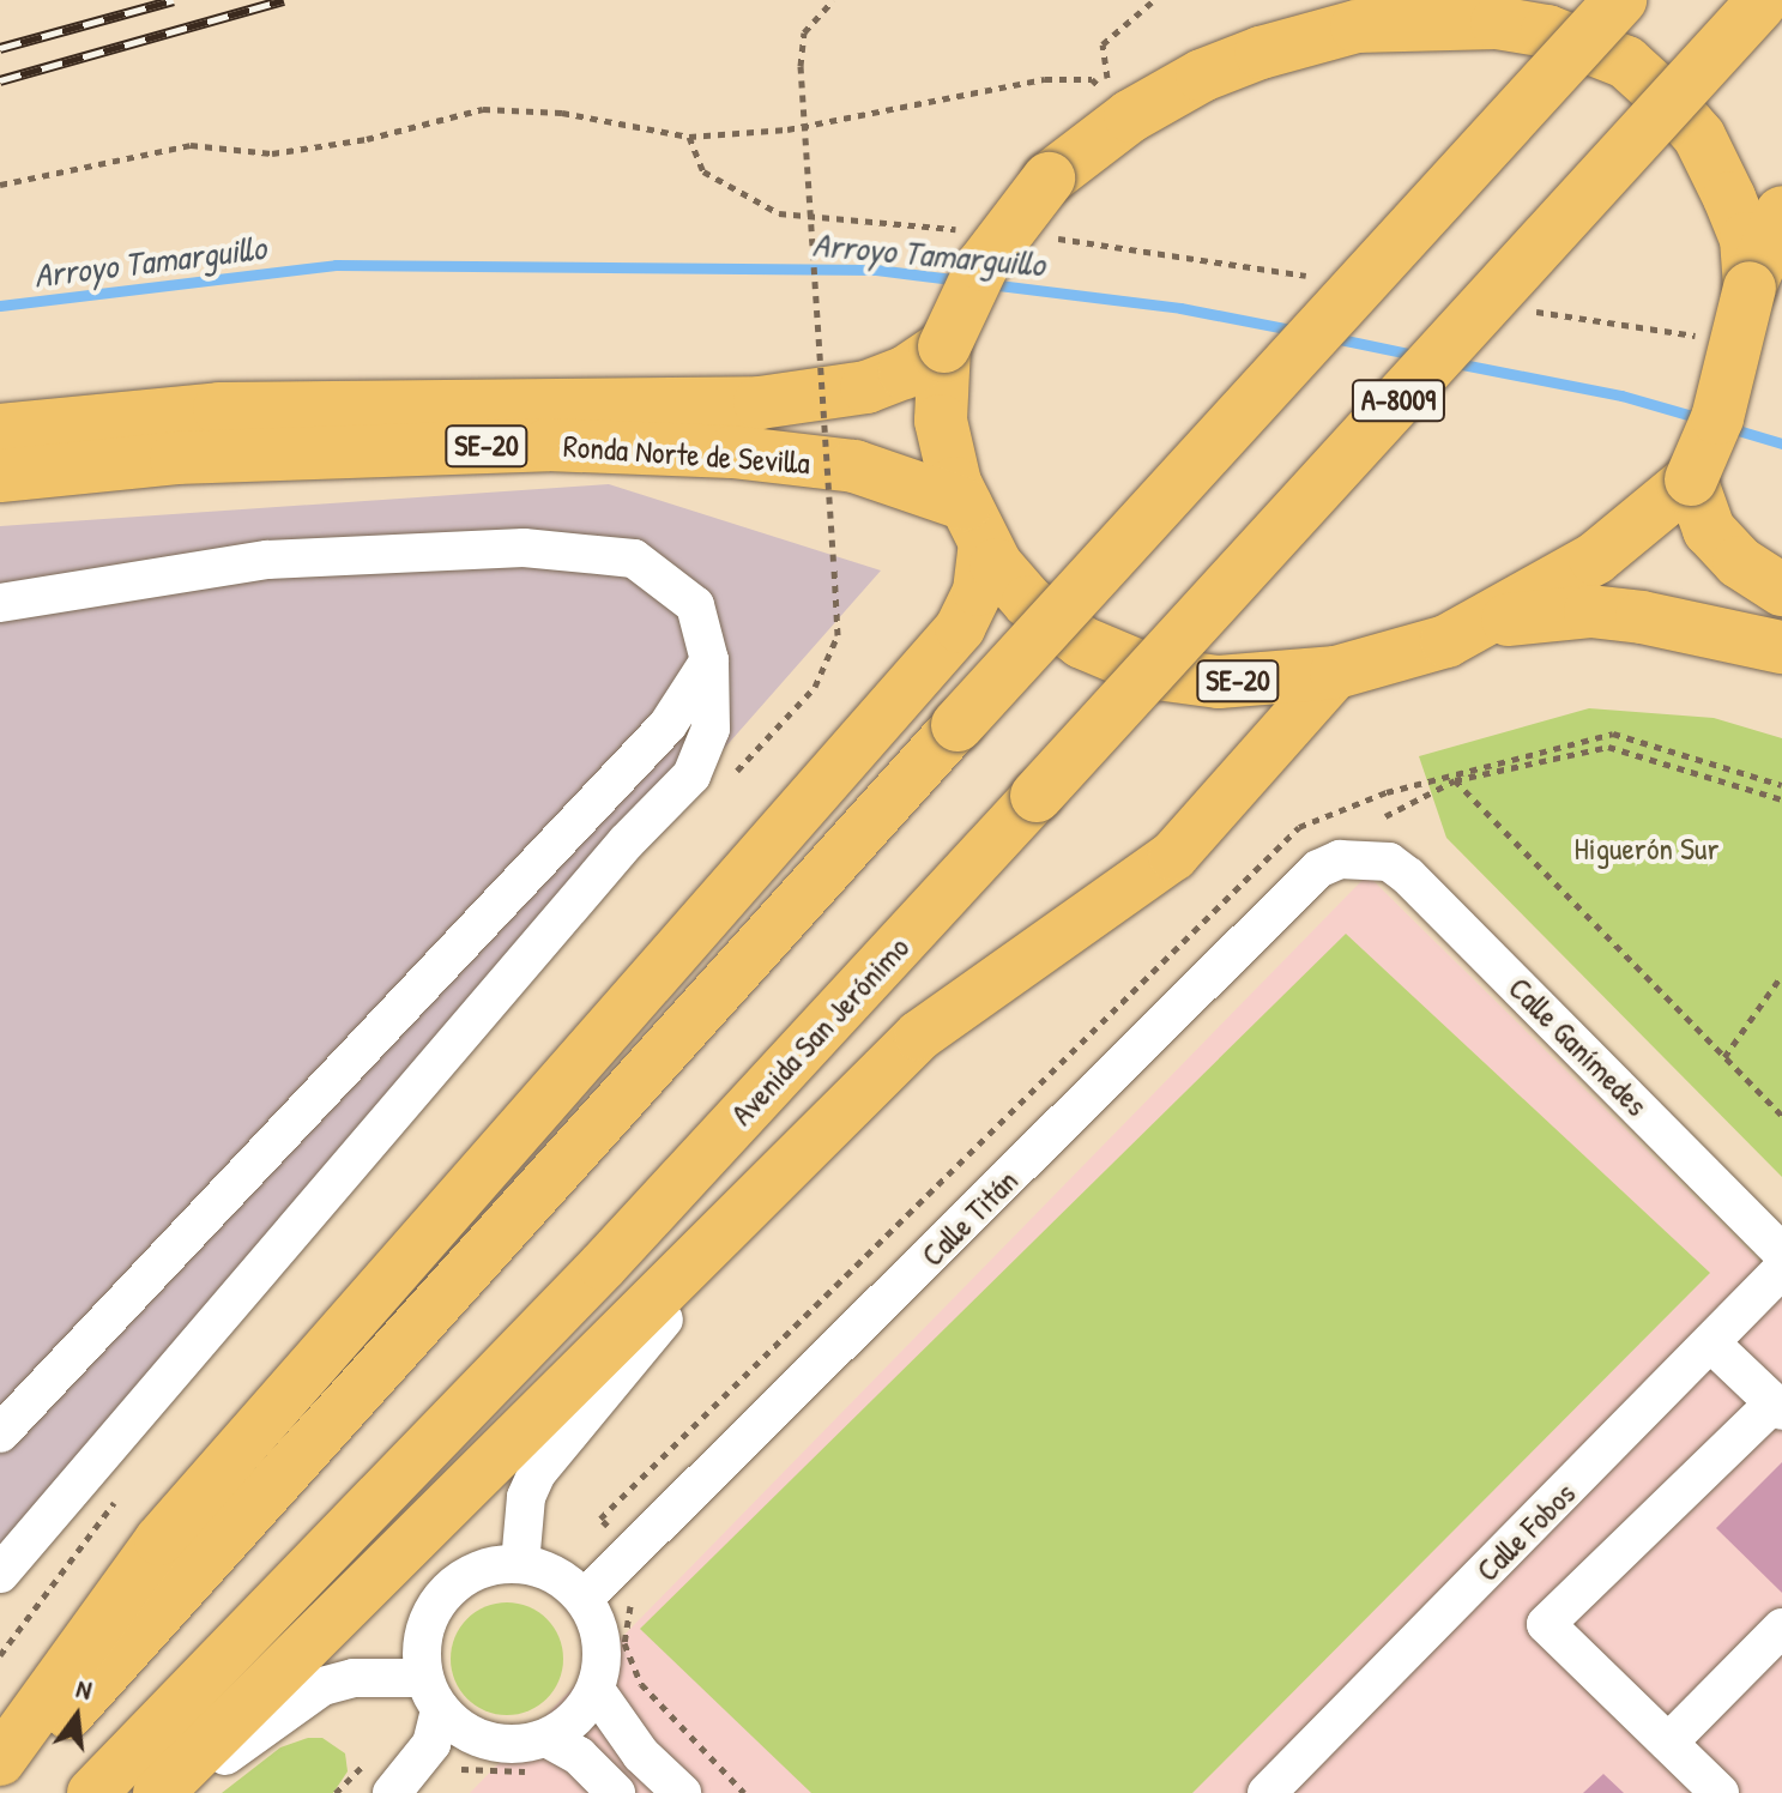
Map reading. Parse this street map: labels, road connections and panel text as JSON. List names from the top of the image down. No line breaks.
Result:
{"streets":{"highway":["A-8009","SE-20","Ronda Norte de Sevilla"],"main road":["Avenida San Jerónimo"],"street":["Calle Ganímedes","Calle Titán","Calle Fobos"]},"crossings":[["A-8009","Avenida San Jerónimo"],["SE-20","Ronda Norte de Sevilla"],["Calle Ganímedes","Calle Titán"]],"water":["Arroyo Tamarguillo"],"parks":["Higuerón Sur"],"north":"top"}
